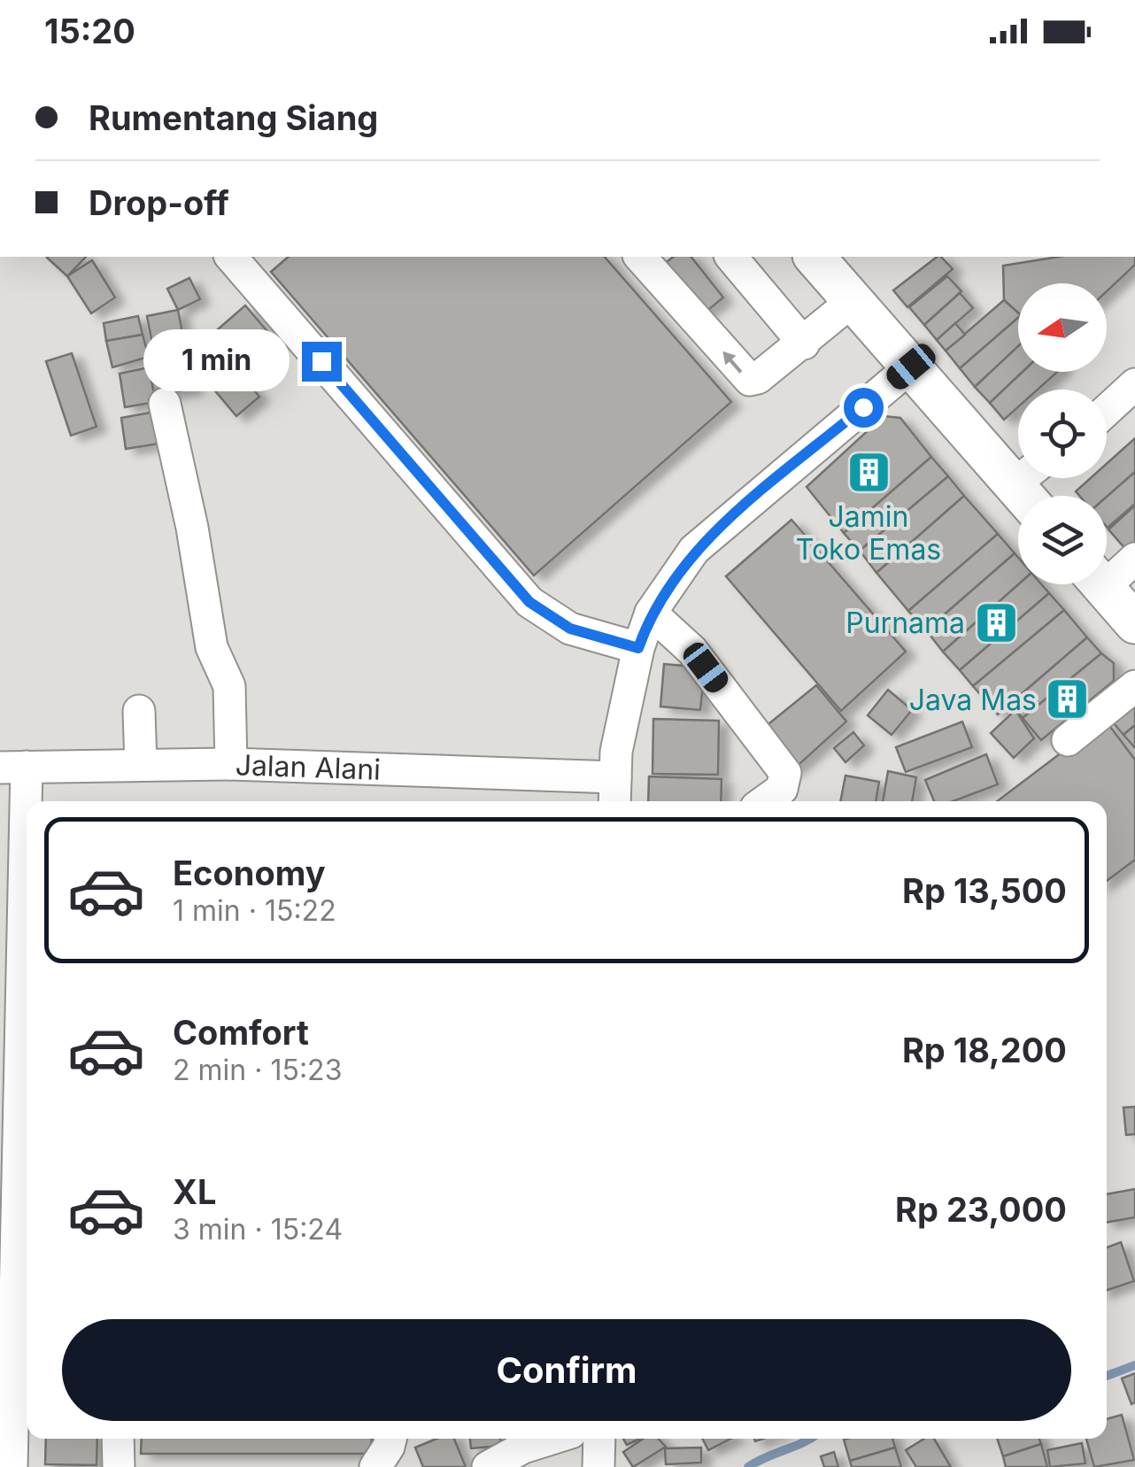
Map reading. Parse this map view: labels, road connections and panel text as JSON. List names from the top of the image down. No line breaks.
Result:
{"streets":{"street":["Jalan Alani"]},"places":{"building":["Jamin Toko Emas","Purnama","Java Mas"]},"north":"left","page":{"status":"15:20","banner":["Rumentang Siang","Drop-off"],"bubble":"1 min","list":[{"name":"Economy","note":"1 min · 15:22","value":"Rp 13,500"},{"name":"Comfort","note":"2 min · 15:23","value":"Rp 18,200"},{"name":"XL","note":"3 min · 15:24","value":"Rp 23,000"}],"buttons":"Confirm"}}
